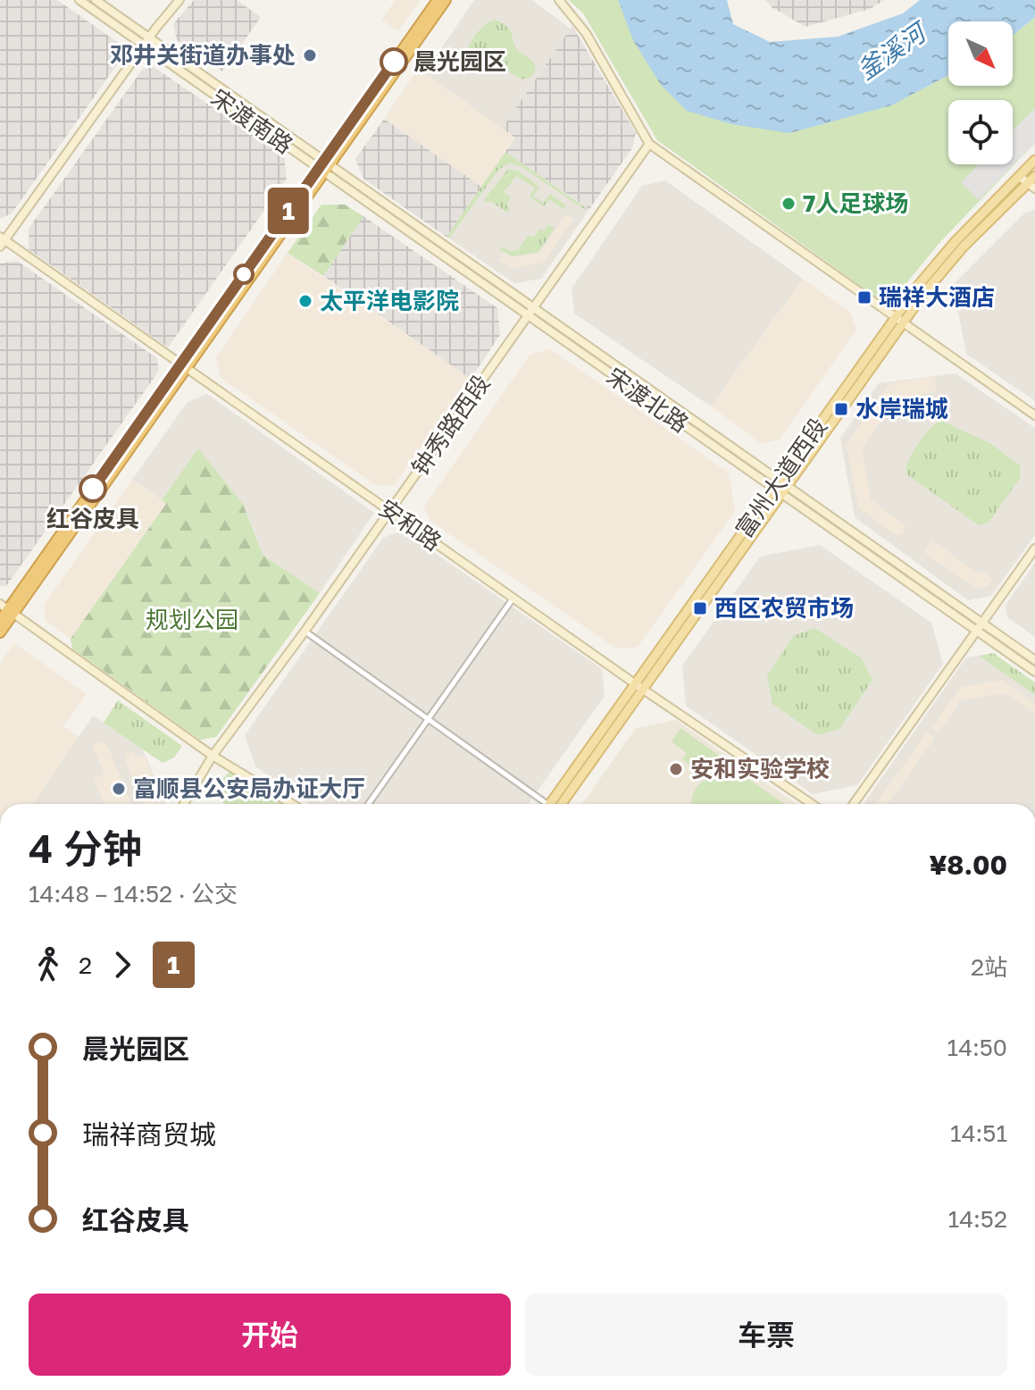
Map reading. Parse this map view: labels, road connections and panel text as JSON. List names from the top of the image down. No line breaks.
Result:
{"streets":{"main road":["富州大道西段"],"street":["宋渡南路","宋渡北路","钟秀路西段","安和路"]},"crossings":[["宋渡南路","宋渡北路"],["宋渡北路","钟秀路西段"],["宋渡北路","富州大道西段"],["钟秀路西段","安和路"],["富州大道西段","安和路"]],"water":["釜溪河"],"parks":["规划公园"],"places":{"other":["邓井关街道办事处","晨光园区","7人足球场","太平洋电影院","红谷皮具","安和实验学校","富顺县公安局办证大厅"],"transit":["瑞祥大酒店","水岸瑞城","西区农贸市场"]},"lines":["bus line 1"],"north":"bottom right","page":{"on_map":"1","heading":["4 分钟","14:48 – 14:52 · 公交","¥8.00"],"legs":["2","1","2站"],"list":[{"name":"晨光园区","value":"14:50"},{"name":"瑞祥商贸城","value":"14:51"},{"name":"红谷皮具","value":"14:52"}],"buttons":["开始","车票"]}}
